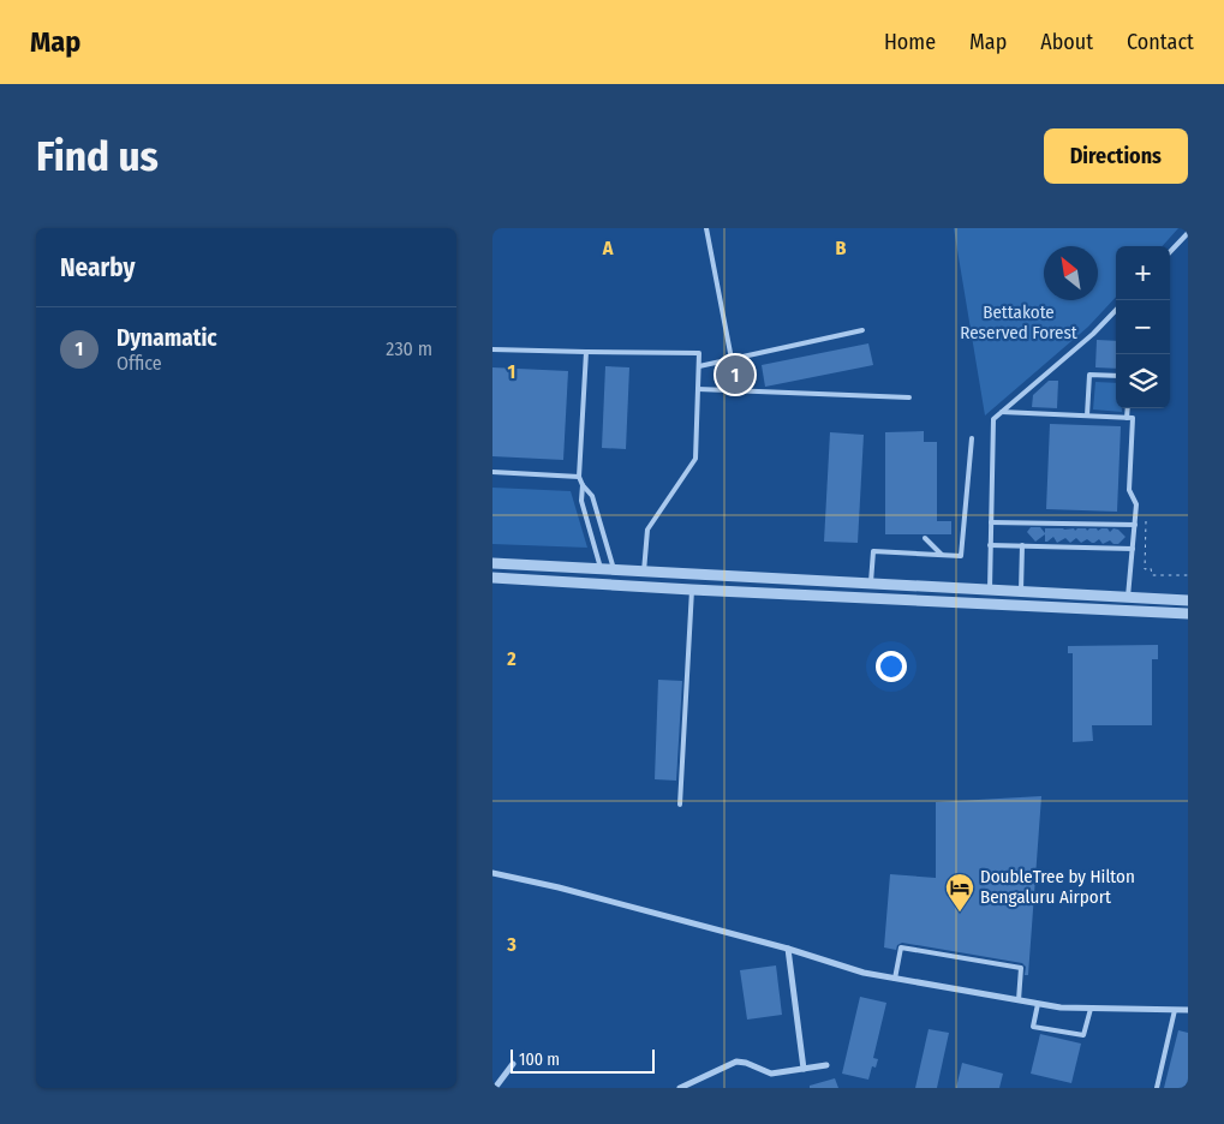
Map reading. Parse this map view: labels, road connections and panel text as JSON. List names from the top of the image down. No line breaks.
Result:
{"parks":["Bettakote Reserved Forest"],"places":{"hotel":["DoubleTree by Hilton Bengaluru Airport"]},"scale_bar":"100 m","north":"top left","page":{"header":"Map","nav":["Home","Map","About","Contact"],"buttons":"Directions","title":"Find us","heading":"Nearby","map_buttons":["+","−"],"list":[{"mark":"1","name":"Dynamatic","note":"Office","value":"230 m"}],"pins":"1","scale":"100 m"},"grid":{"columns":["A","B"],"rows":["1","2","3"]}}
